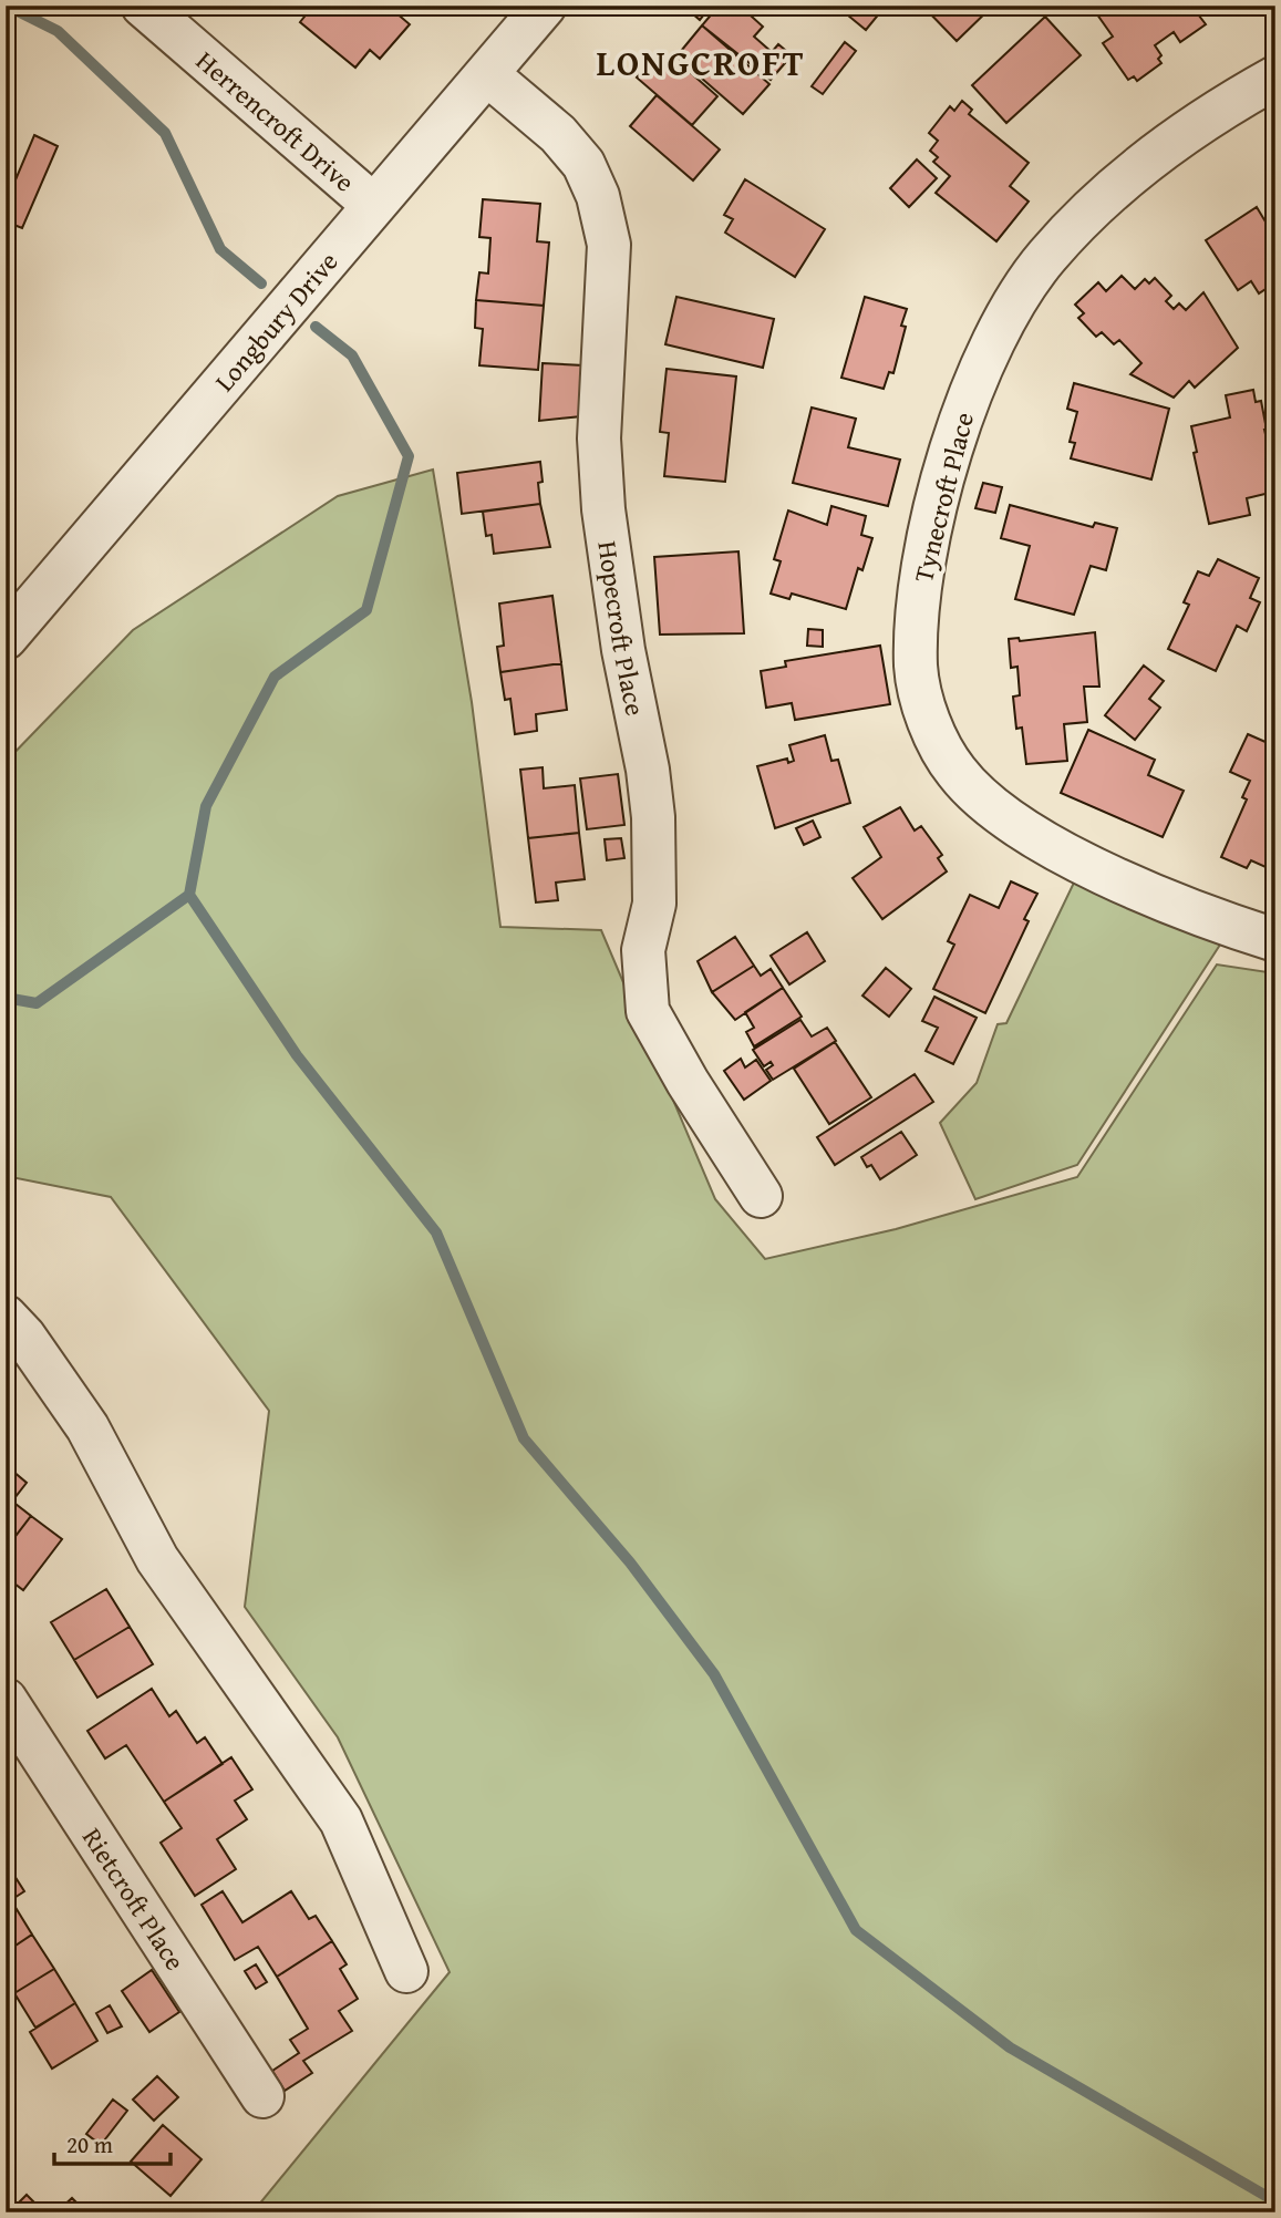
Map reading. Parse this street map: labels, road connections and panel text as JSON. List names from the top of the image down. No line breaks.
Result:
{"streets":{"street":["Herrencroft Drive","Longbury Drive","Tynecroft Place","Hopecroft Place","Rietcroft Place"]},"crossings":[["Herrencroft Drive","Longbury Drive"],["Longbury Drive","Hopecroft Place"]],"districts":["LONGCROFT"],"scale_bar":"20 m"}
